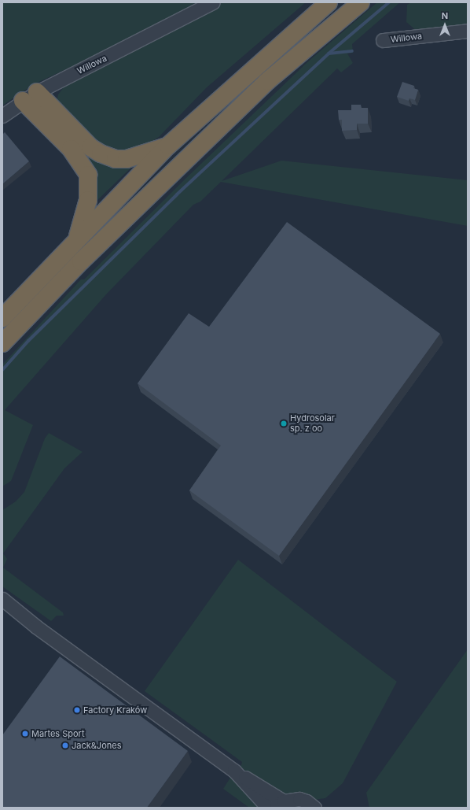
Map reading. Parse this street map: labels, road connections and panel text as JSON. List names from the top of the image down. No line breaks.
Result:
{"streets":{"street":["Willowa"]},"places":["Hydrosolar sp. z oo","Factory Kraków","Martes Sport","Jack&Jones"],"north":"top"}
